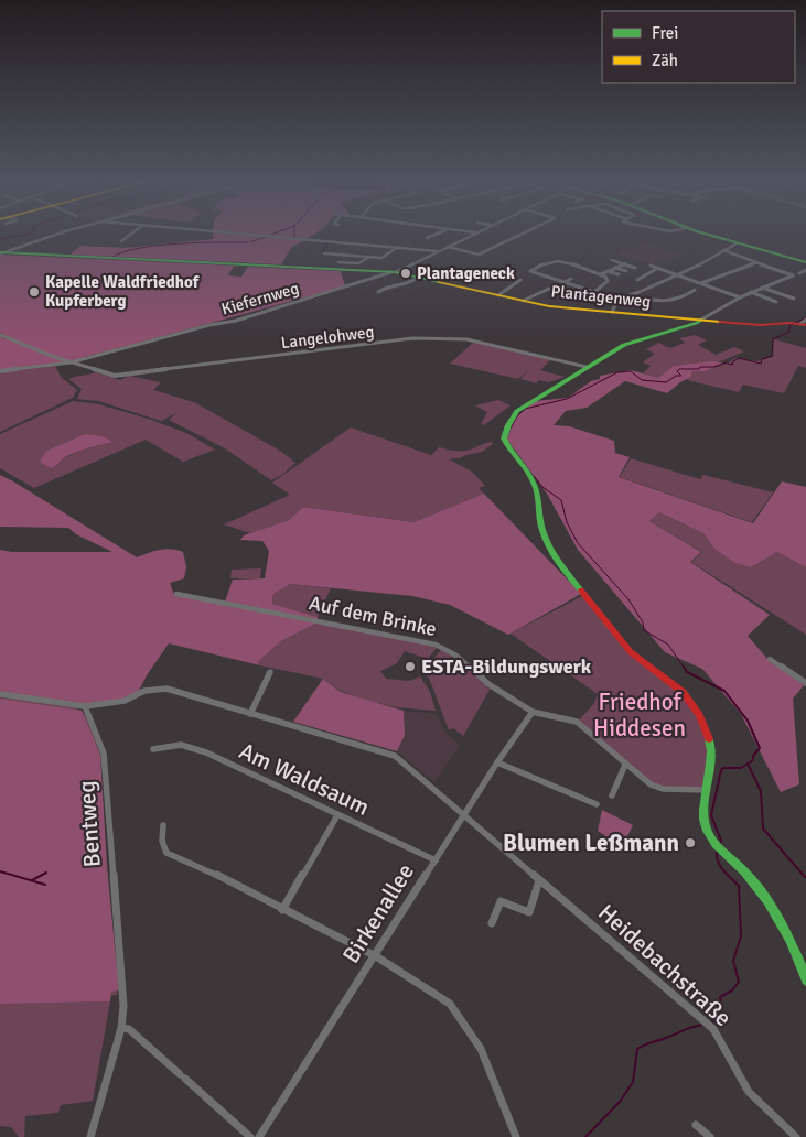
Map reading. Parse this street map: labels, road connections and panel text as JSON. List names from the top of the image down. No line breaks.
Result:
{"streets":{"main road":["Plantagenweg"],"street":["Kiefernweg","Langelohweg","Auf dem Brinke","Am Waldsaum","Bentweg","Birkenallee","Heidebachstraße"]},"crossings":[["Plantagenweg","Kiefernweg"],["Kiefernweg","Langelohweg"],["Auf dem Brinke","Birkenallee"],["Am Waldsaum","Birkenallee"],["Bentweg","Heidebachstraße"],["Birkenallee","Heidebachstraße"]],"parks":["Friedhof Hiddesen"],"places":["Plantageneck","Kapelle Waldfriedhof Kupferberg","ESTA-Bildungswerk","Blumen Leßmann"],"legend":["Frei","Zäh"]}
